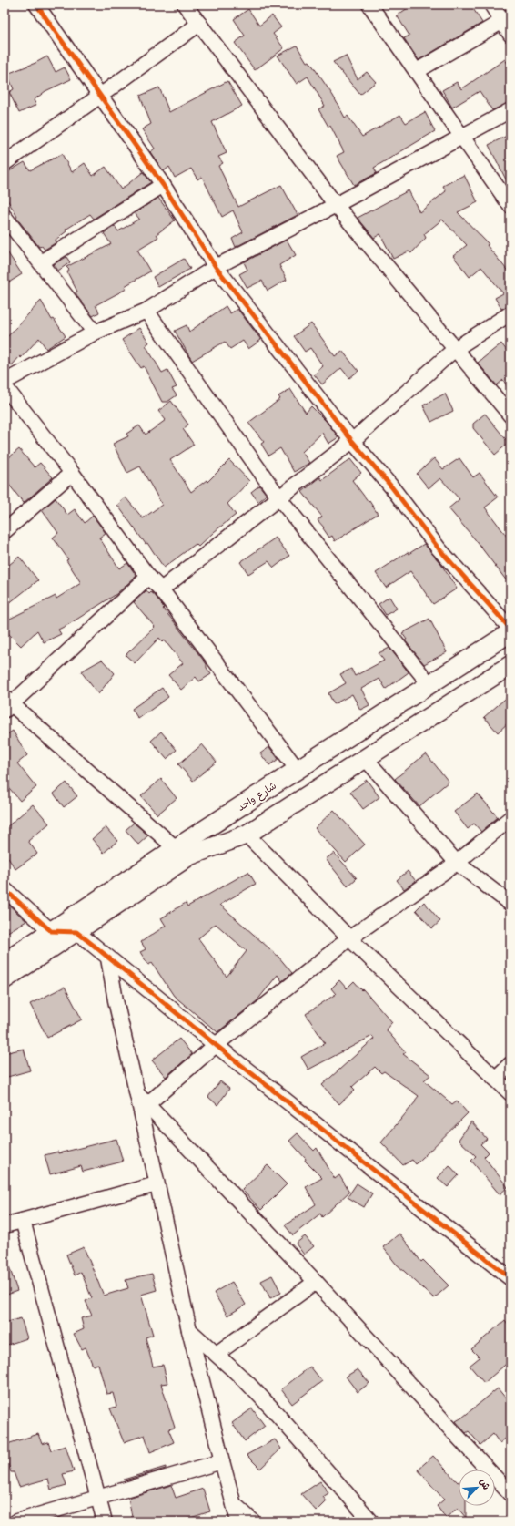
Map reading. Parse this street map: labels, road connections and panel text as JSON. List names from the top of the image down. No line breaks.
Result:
{"streets":{"street":["شارع واحد"]},"north":"top right"}
